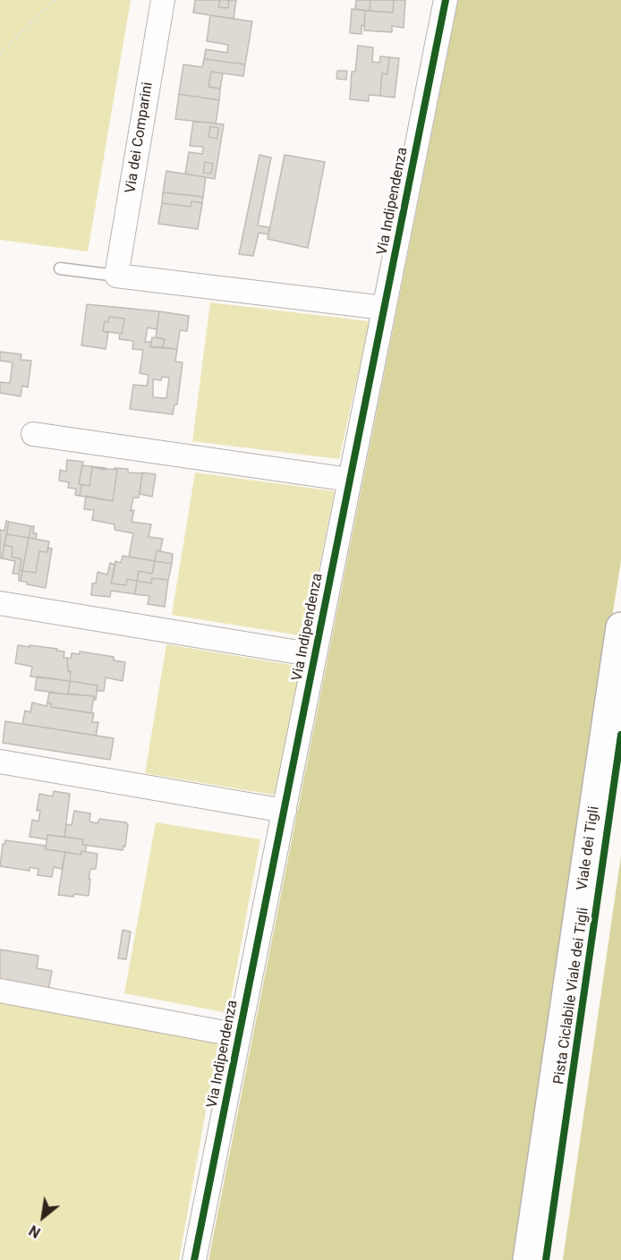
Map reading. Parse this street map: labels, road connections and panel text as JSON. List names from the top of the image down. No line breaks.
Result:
{"streets":{"street":["Via dei Comparini","Via Indipendenza","Viale dei Tigli"],"cycle path":["Pista Ciclabile Viale dei Tigli"]},"north":"bottom left"}
